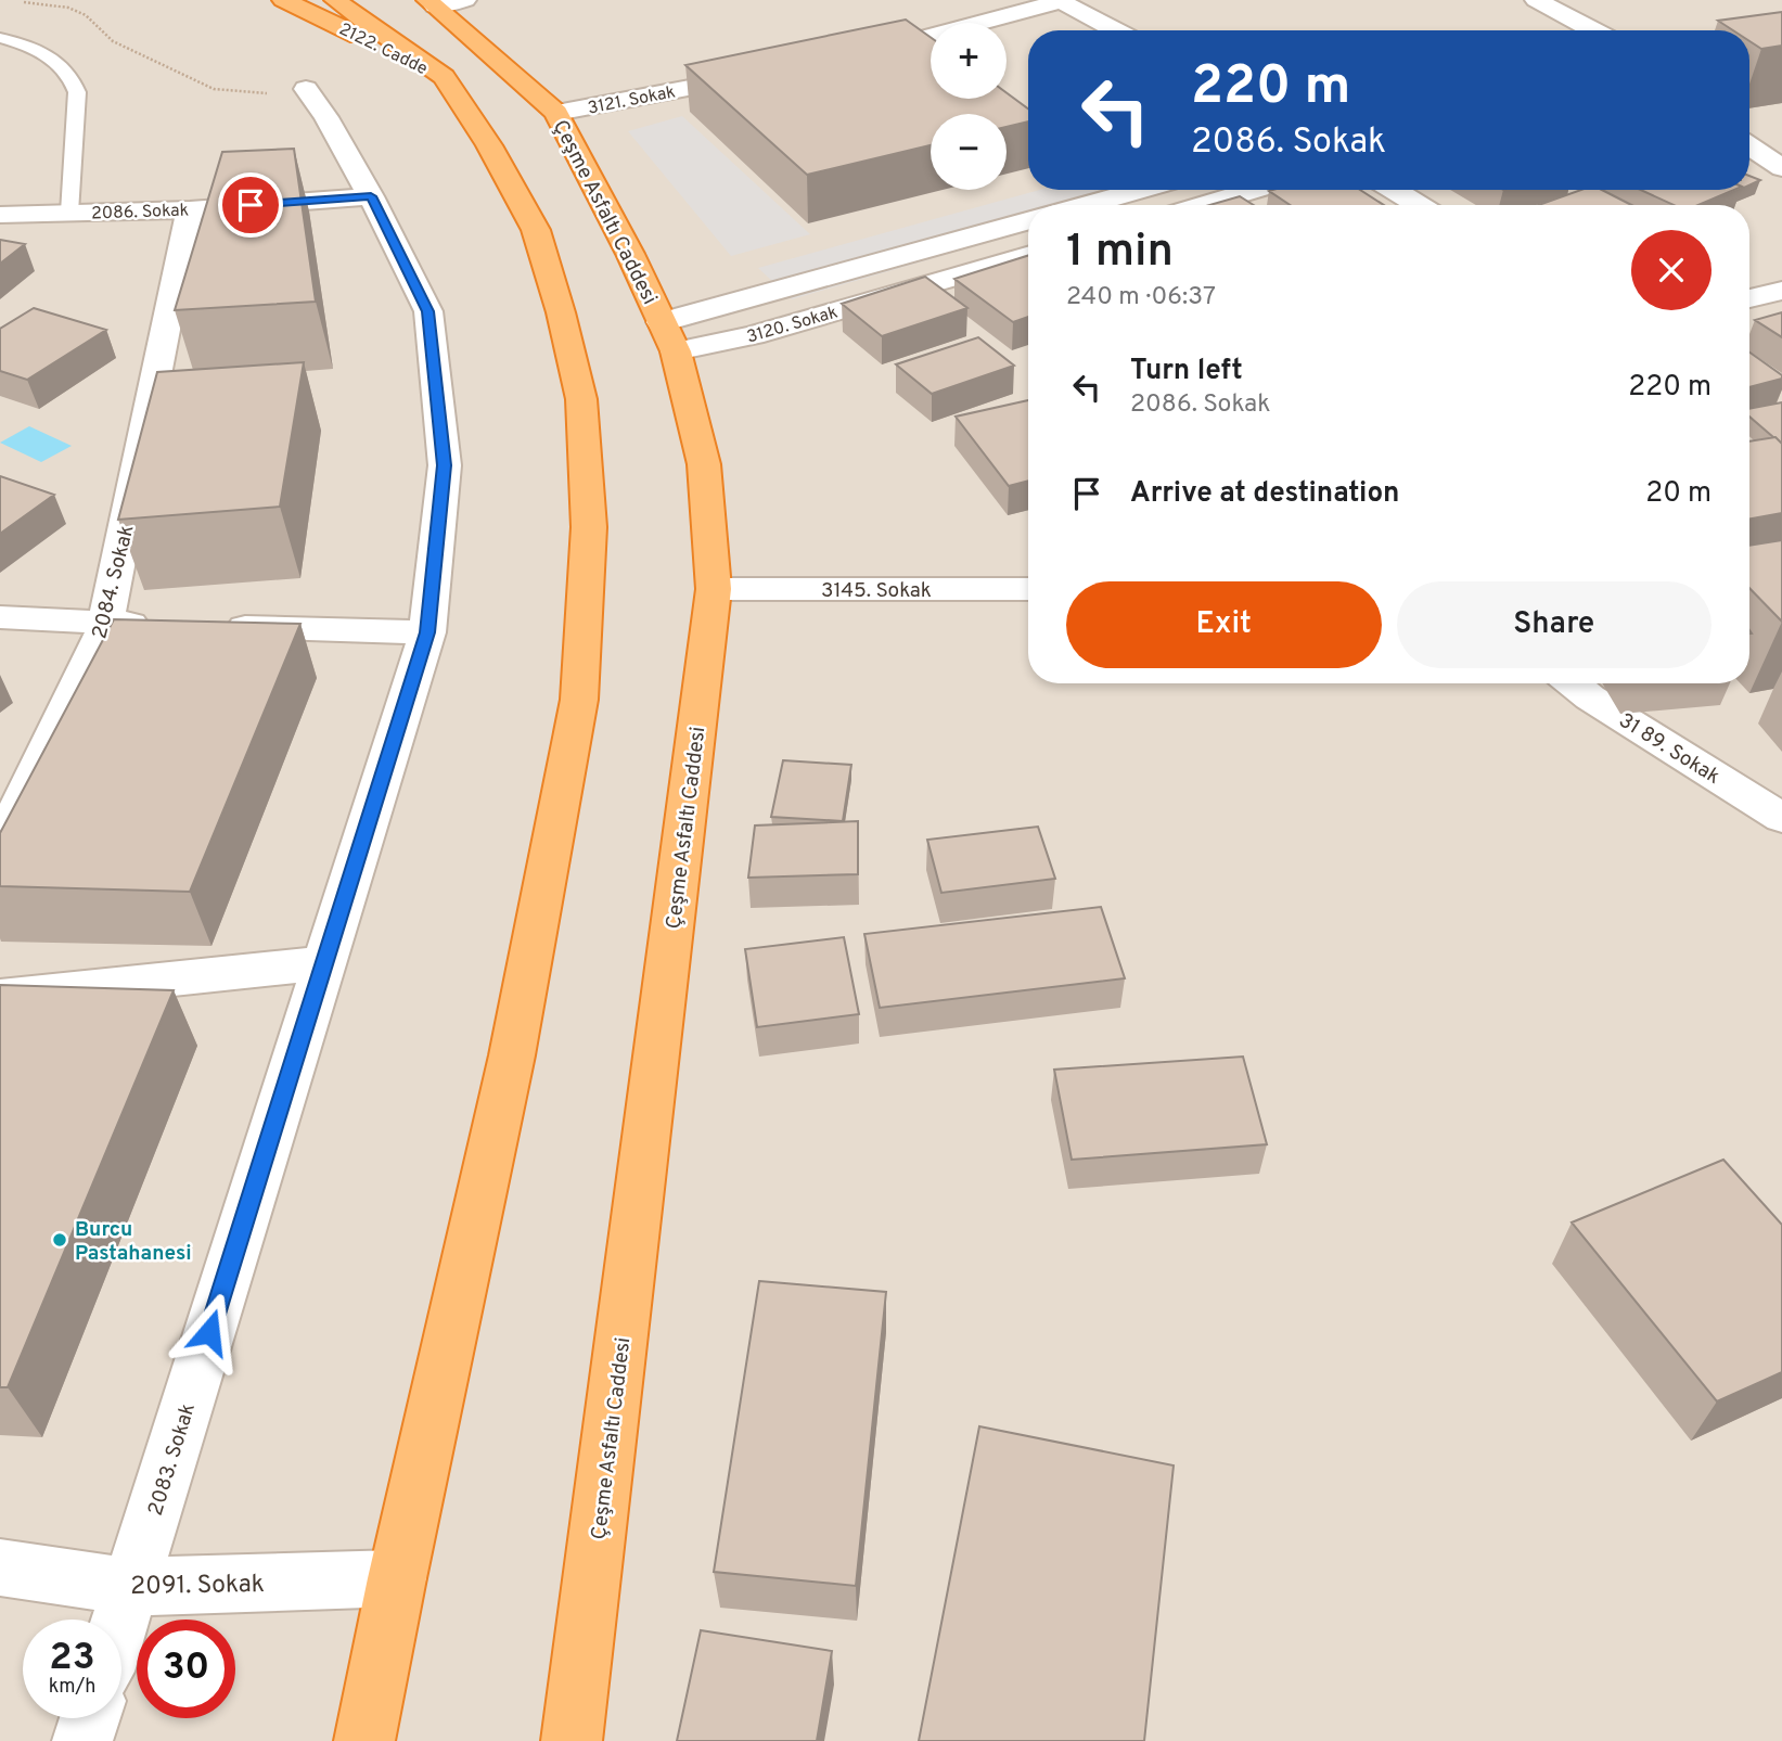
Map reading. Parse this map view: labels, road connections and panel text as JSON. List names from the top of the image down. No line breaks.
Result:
{"streets":{"highway":["2122. Cadde","Çeşme Asfaltı Caddesi"],"street":["3121. Sokak","2086. Sokak","3120. Sokak","2084. Sokak","3145. Sokak","31 89. Sokak","2083. Sokak","2091. Sokak"]},"crossings":[["3121. Sokak","Çeşme Asfaltı Caddesi"],["2086. Sokak","2084. Sokak"],["2086. Sokak","2083. Sokak"],["Çeşme Asfaltı Caddesi","3120. Sokak"],["Çeşme Asfaltı Caddesi","3145. Sokak"],["2083. Sokak","2091. Sokak"]],"places":["Burcu Pastahanesi"],"page":{"map_buttons":["+","−"],"turn":["220 m","2086. Sokak"],"heading":["1 min","240 m · 06:37"],"list":[{"name":"Turn left","note":"2086. Sokak","value":"220 m"},{"name":"Arrive at destination","value":"20 m"}],"buttons":["Exit","Share"],"speed":"23 km/h","limit":"30"}}
